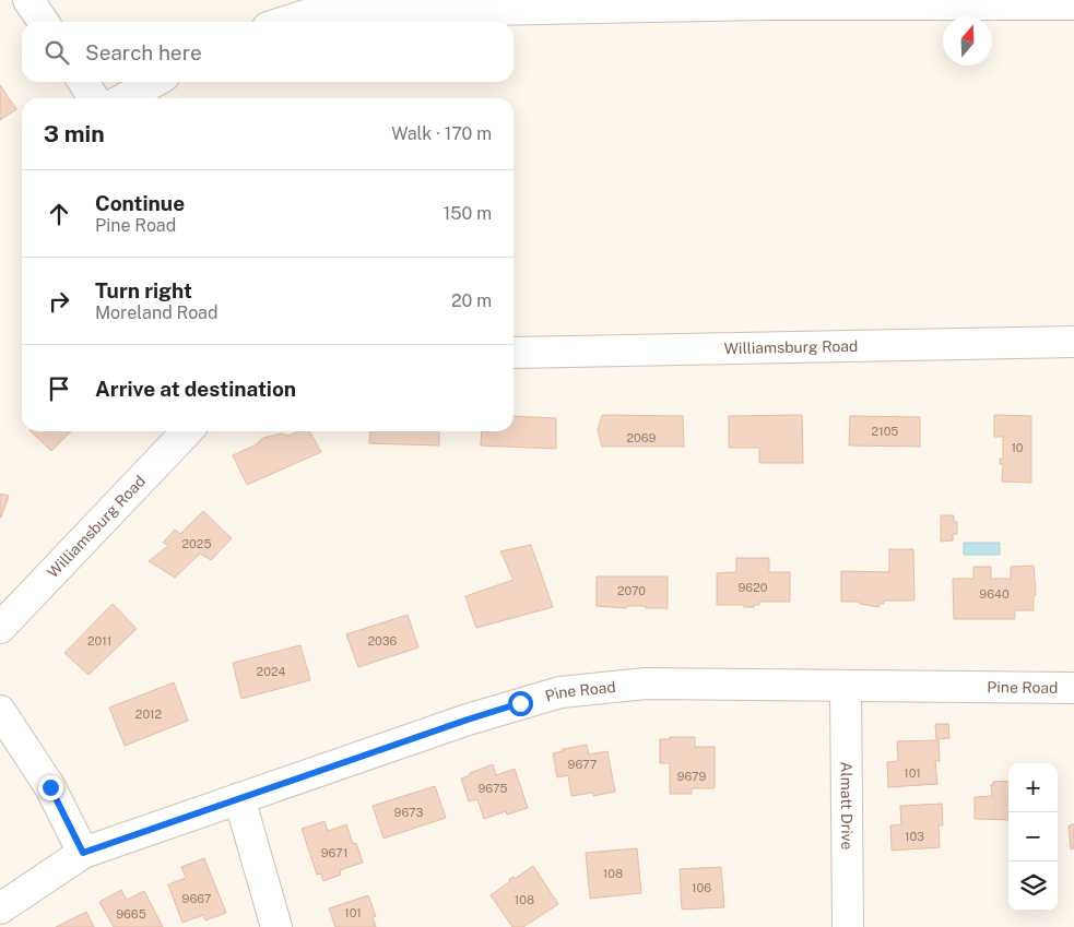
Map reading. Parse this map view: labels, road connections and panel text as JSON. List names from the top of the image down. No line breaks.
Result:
{"streets":{"street":["Williamsburg Road","Pine Road","Almatt Drive"]},"crossings":[["Pine Road","Almatt Drive"]],"house_numbers":["2105","2069","10","2025","9620","2070","9640","2011","2036","2024","2012","9677","101","9679","9675","9673","103","9671","108","106","9667","108","101","9665"],"north":"top","page":{"search":"Search here","heading":["3 min","Walk · 170 m"],"list":[["Continue","Pine Road","150 m"],["Turn right","Moreland Road","20 m"],"Arrive at destination"],"map_buttons":["+","−"]}}
